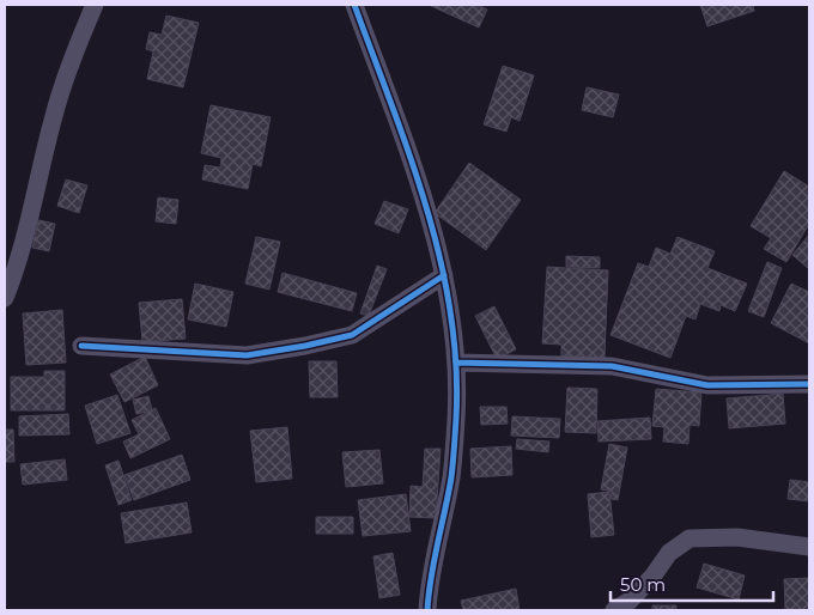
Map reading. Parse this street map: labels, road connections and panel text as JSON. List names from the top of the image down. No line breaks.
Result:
{"scale_bar":"50 m"}
